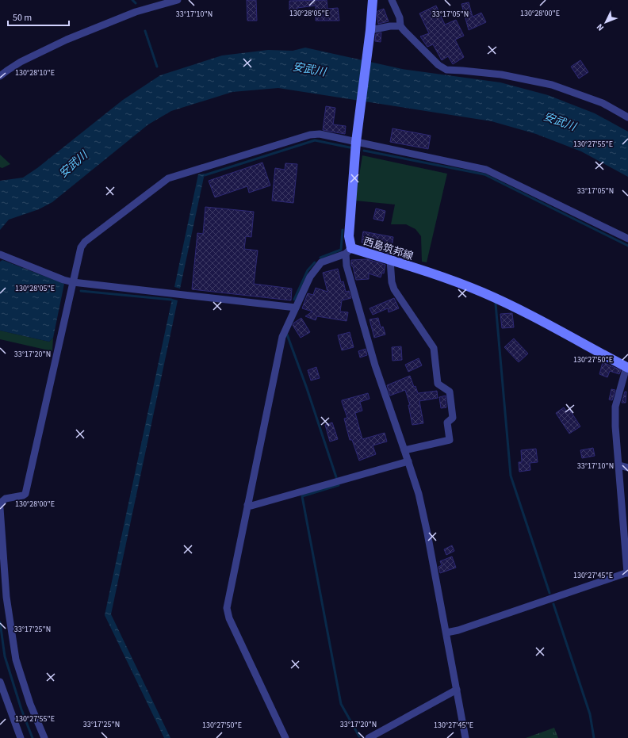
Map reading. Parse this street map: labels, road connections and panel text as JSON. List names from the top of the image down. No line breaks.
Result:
{"streets":{"main road":["西島筑邦線"]},"water":["安武川"],"scale_bar":"50 m","north":"bottom left","coordinates":["130°28'05\"E","130°28'00\"E","33°17'10\"N","33°17'05\"N","130°28'10\"E","130°27'55\"E","33°17'20\"N","130°27'50\"E","130°27'45\"E","33°17'25\"N"]}
